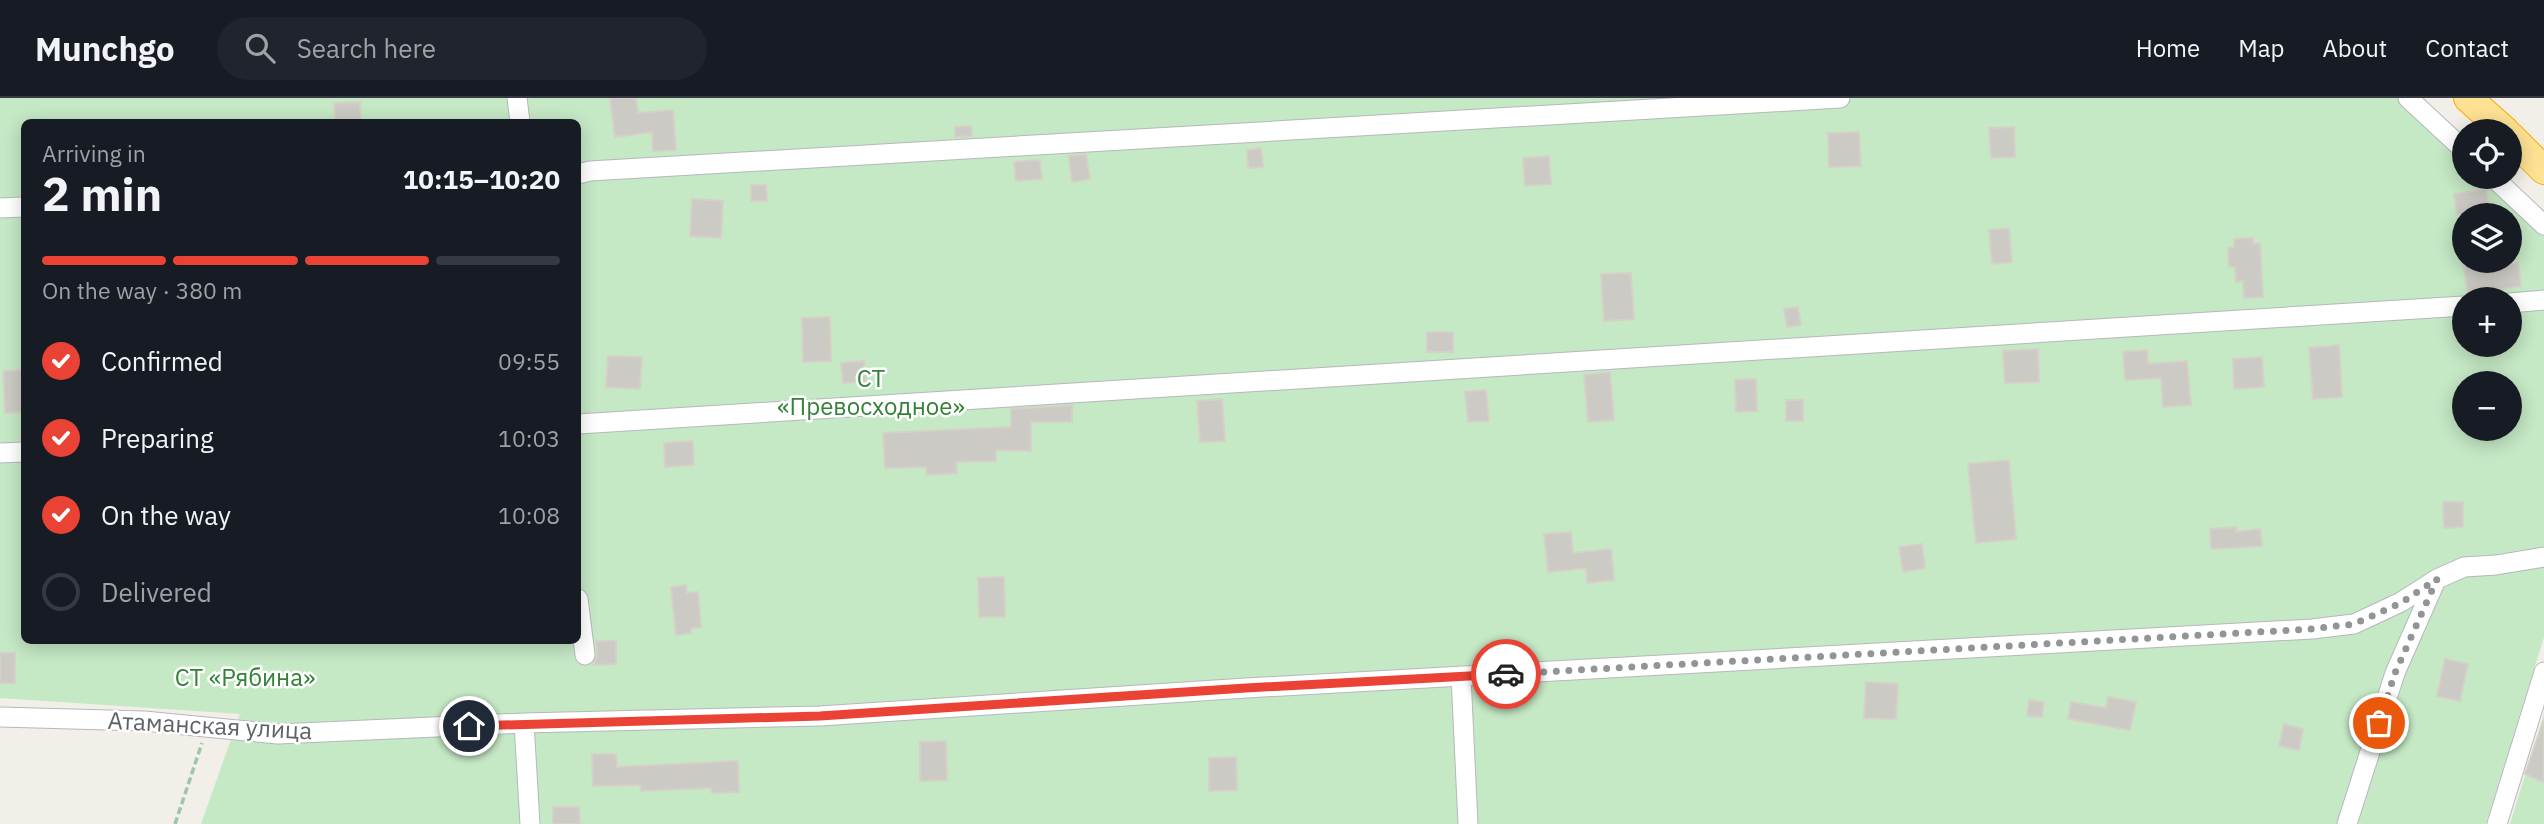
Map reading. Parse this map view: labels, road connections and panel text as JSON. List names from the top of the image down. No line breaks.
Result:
{"streets":{"street":["Атаманская улица"]},"parks":["СТ «Превосходное»","СТ «Рябина»"],"page":{"header":"Munchgo","search":"Search here","nav":["Home","Map","About","Contact"],"map_buttons":["+","−"],"heading":["2 min","Arriving in","10:15–10:20"],"bar":"On the way · 380 m","list":[["Confirmed","09:55"],["Preparing","10:03"],["On the way","10:08"],"Delivered"]}}
